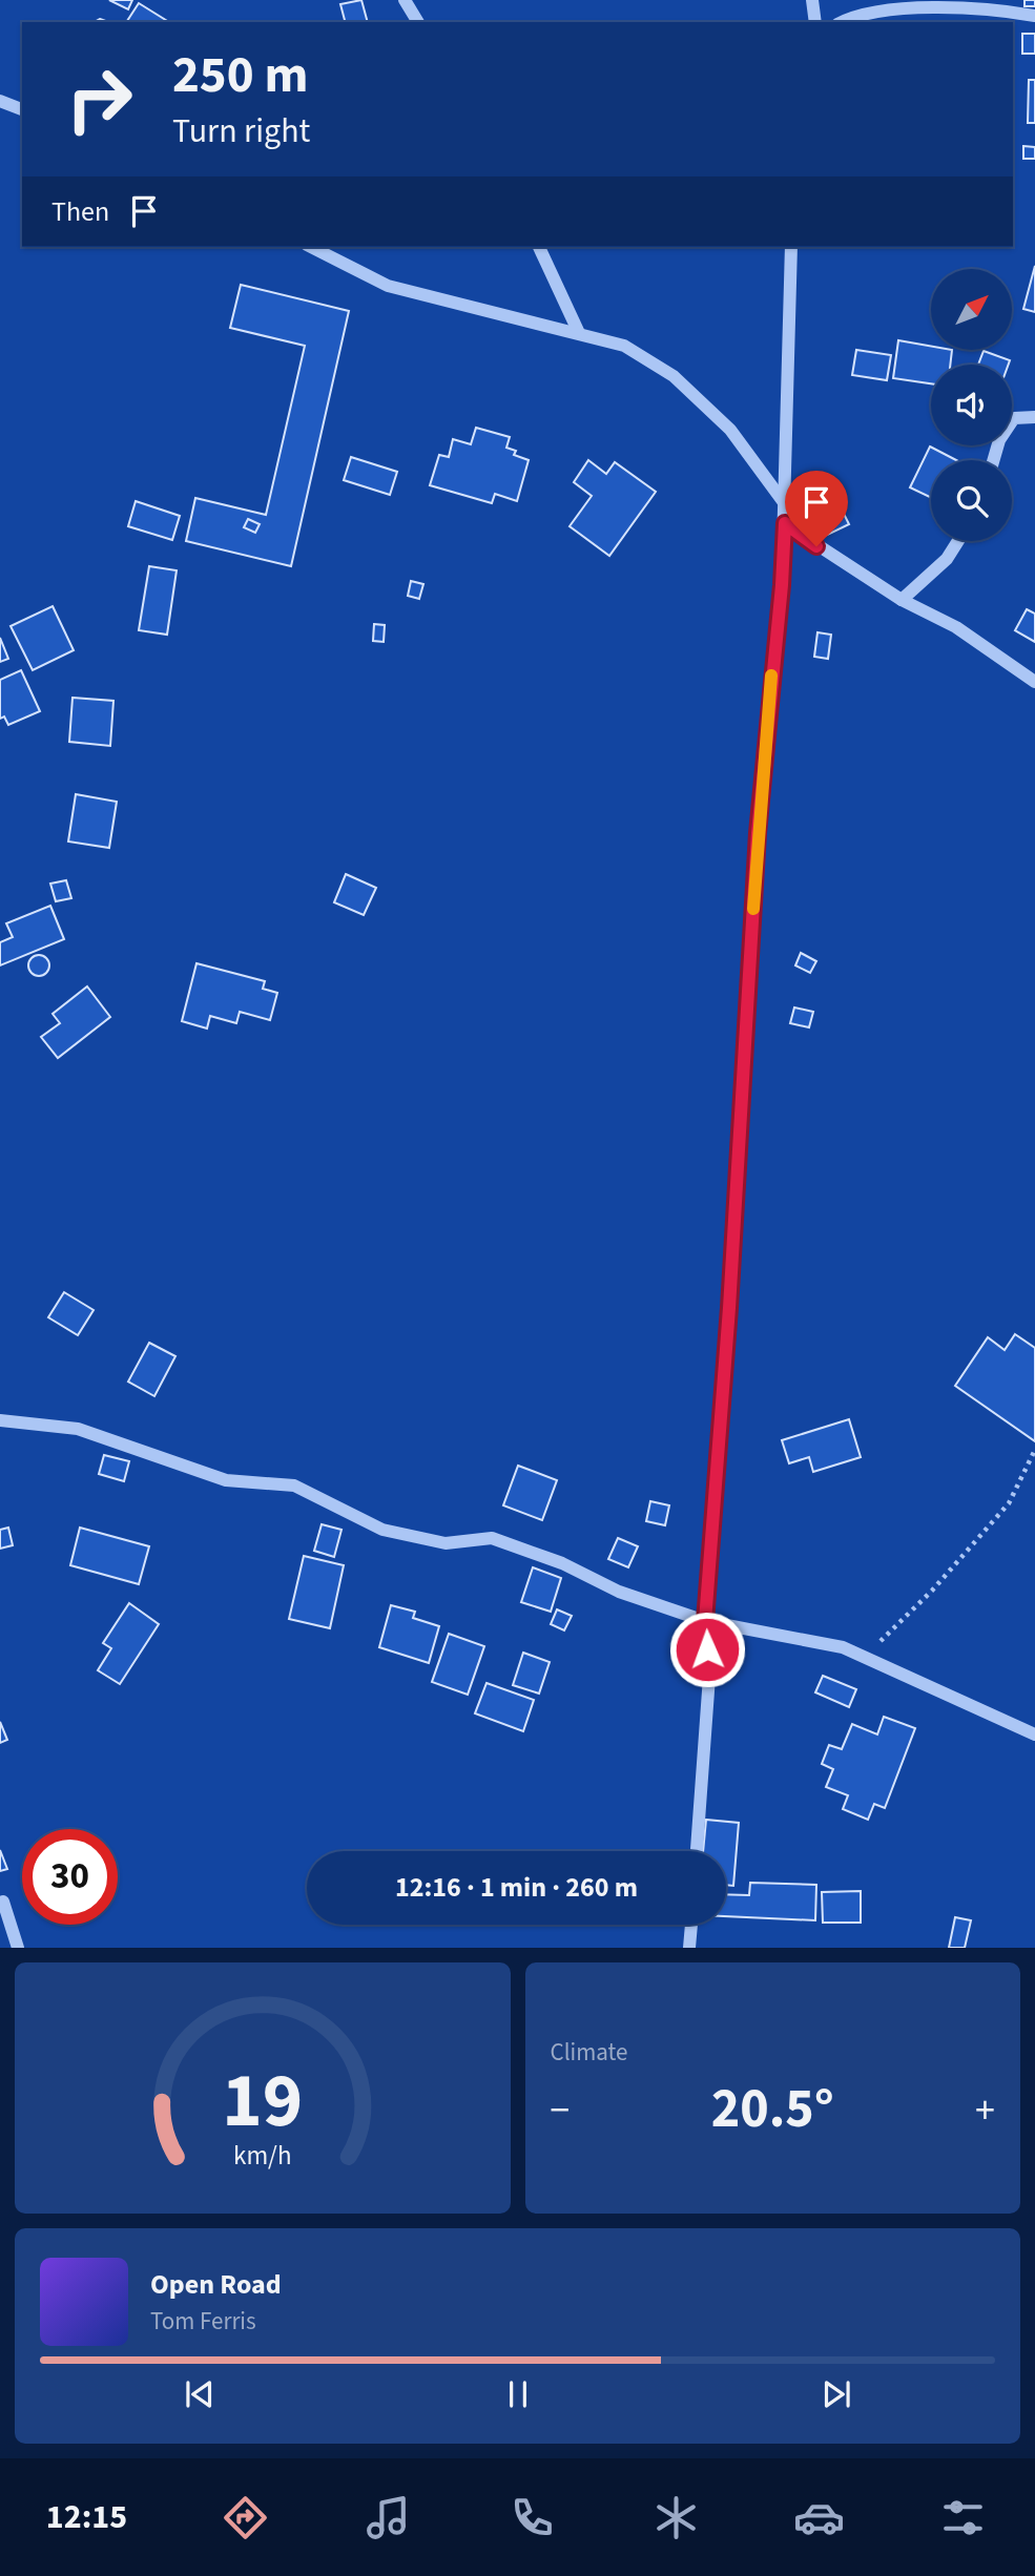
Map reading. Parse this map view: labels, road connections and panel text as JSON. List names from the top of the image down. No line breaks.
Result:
{"north":"top right","page":{"turn":["250 m","Turn right"],"then":"Then","limit":"30","trip":"12:16 · 1 min · 260 m","tile":"Climate","heat":["−","20.5°","+"],"song":["Open Road","Tom Ferris"],"tabs":"12:15","gauge":["19","km/h"]}}
